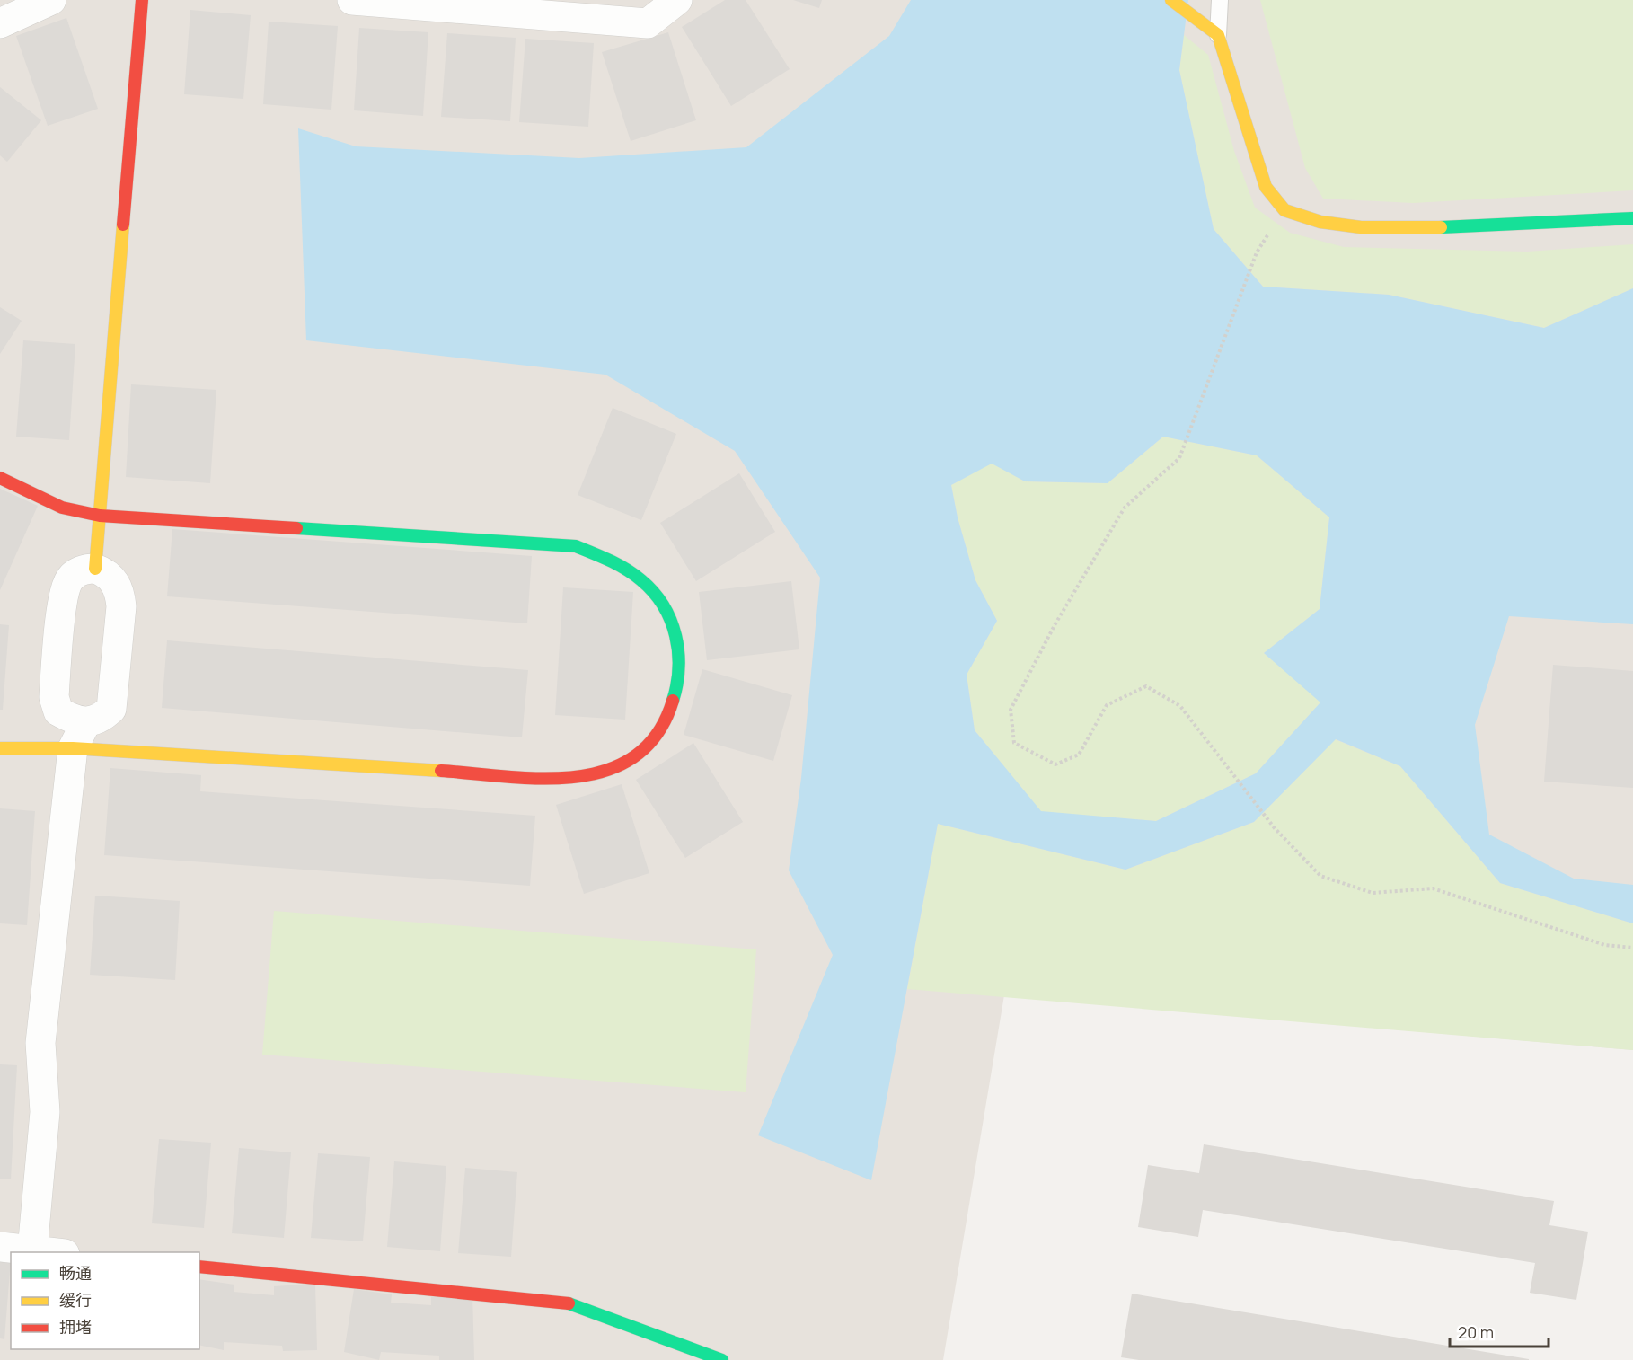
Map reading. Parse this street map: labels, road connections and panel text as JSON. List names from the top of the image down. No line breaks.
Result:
{"legend":["畅通","缓行","拥堵"],"scale_bar":"20 m"}
